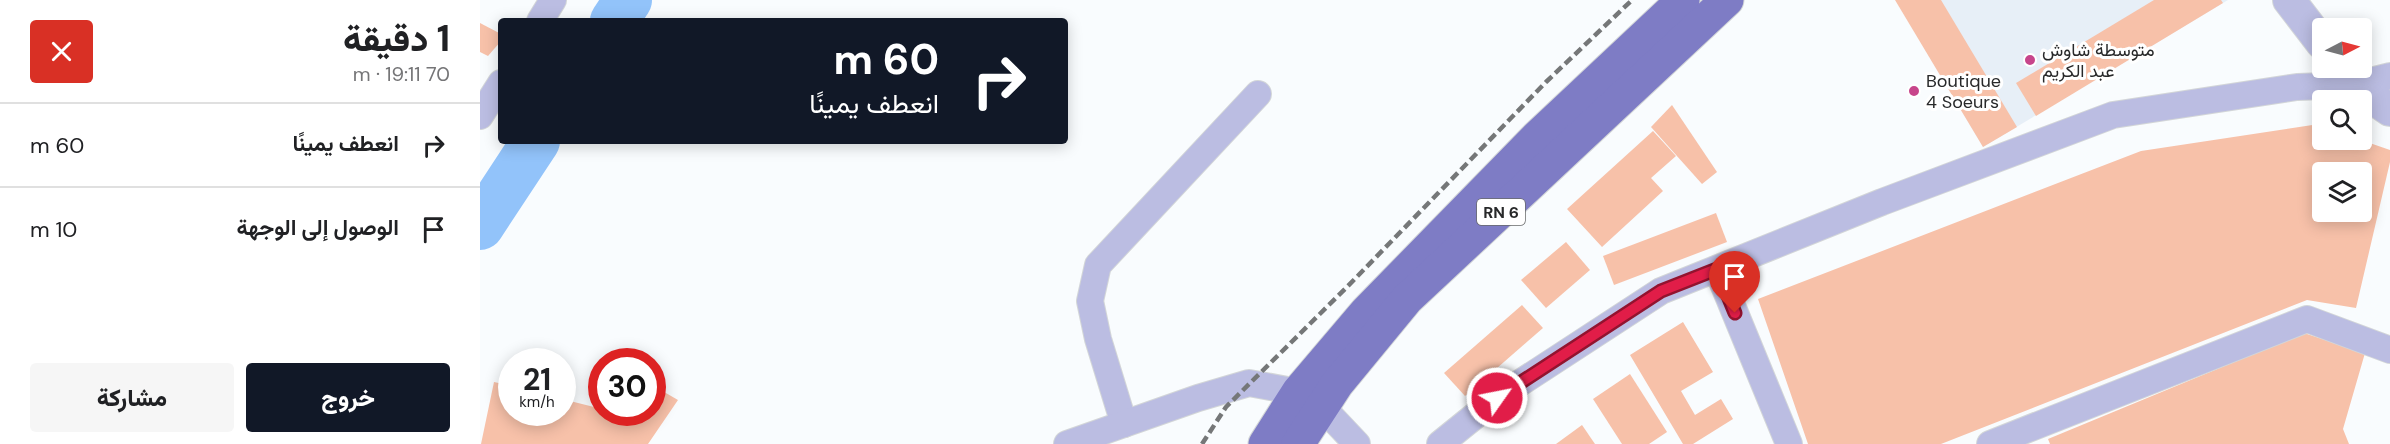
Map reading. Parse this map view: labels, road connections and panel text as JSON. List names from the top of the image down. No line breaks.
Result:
{"streets":{"highway":["RN 6"]},"places":["متوسطة شاوش عبد الكريم","Boutique 4 Soeurs"],"north":"right","page":{"heading":["1 دقيقة","70 m · 19:11"],"turn":["60 m","انعطف يمينًا"],"list":[{"name":"انعطف يمينًا","value":"60 m"},{"name":"الوصول إلى الوجهة","value":"10 m"}],"speed":"21 km/h","limit":"30","buttons":["خروج","مشاركة"]}}
